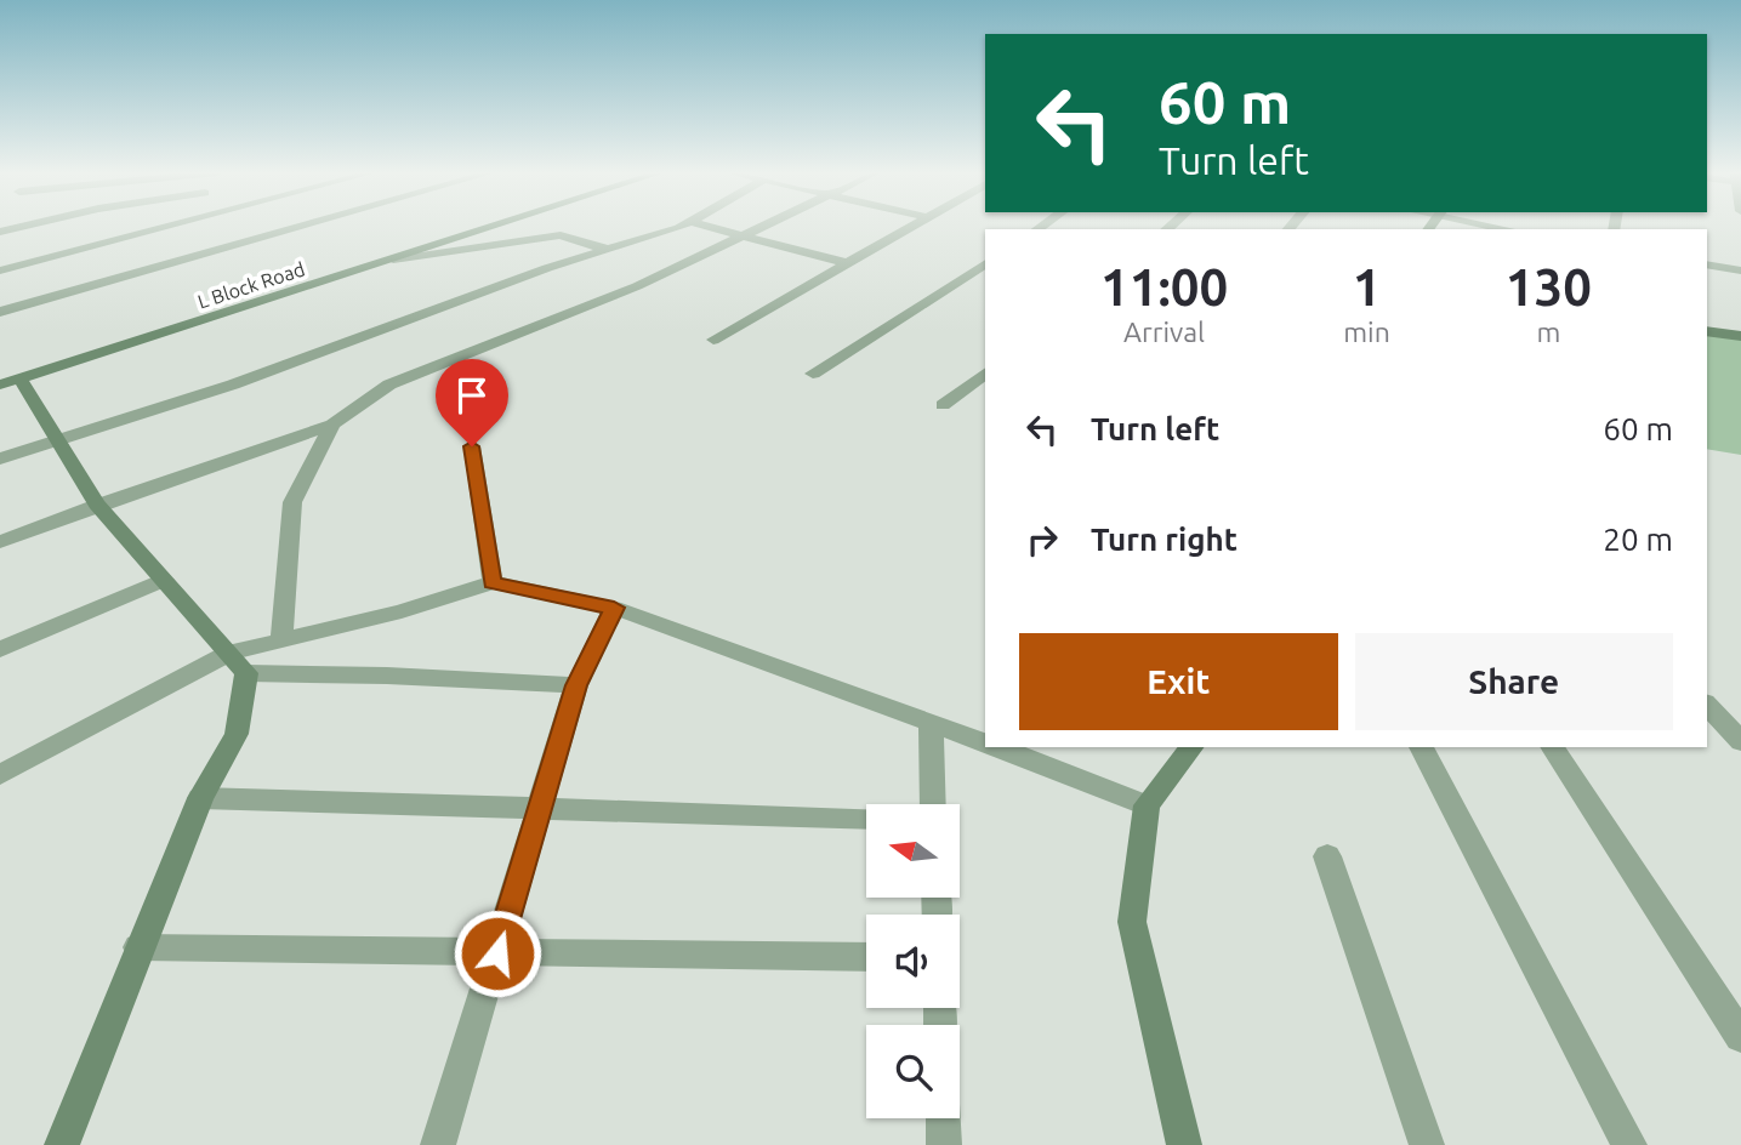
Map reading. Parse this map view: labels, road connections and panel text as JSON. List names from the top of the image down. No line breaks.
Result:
{"streets":{"main road":["L Block Road"]},"north":"left","page":{"turn":["60 m","Turn left"],"eta":["11:00","Arrival","1","min","130","m"],"list":[{"name":"Turn left","value":"60 m"},{"name":"Turn right","value":"20 m"}],"buttons":["Exit","Share"]}}
